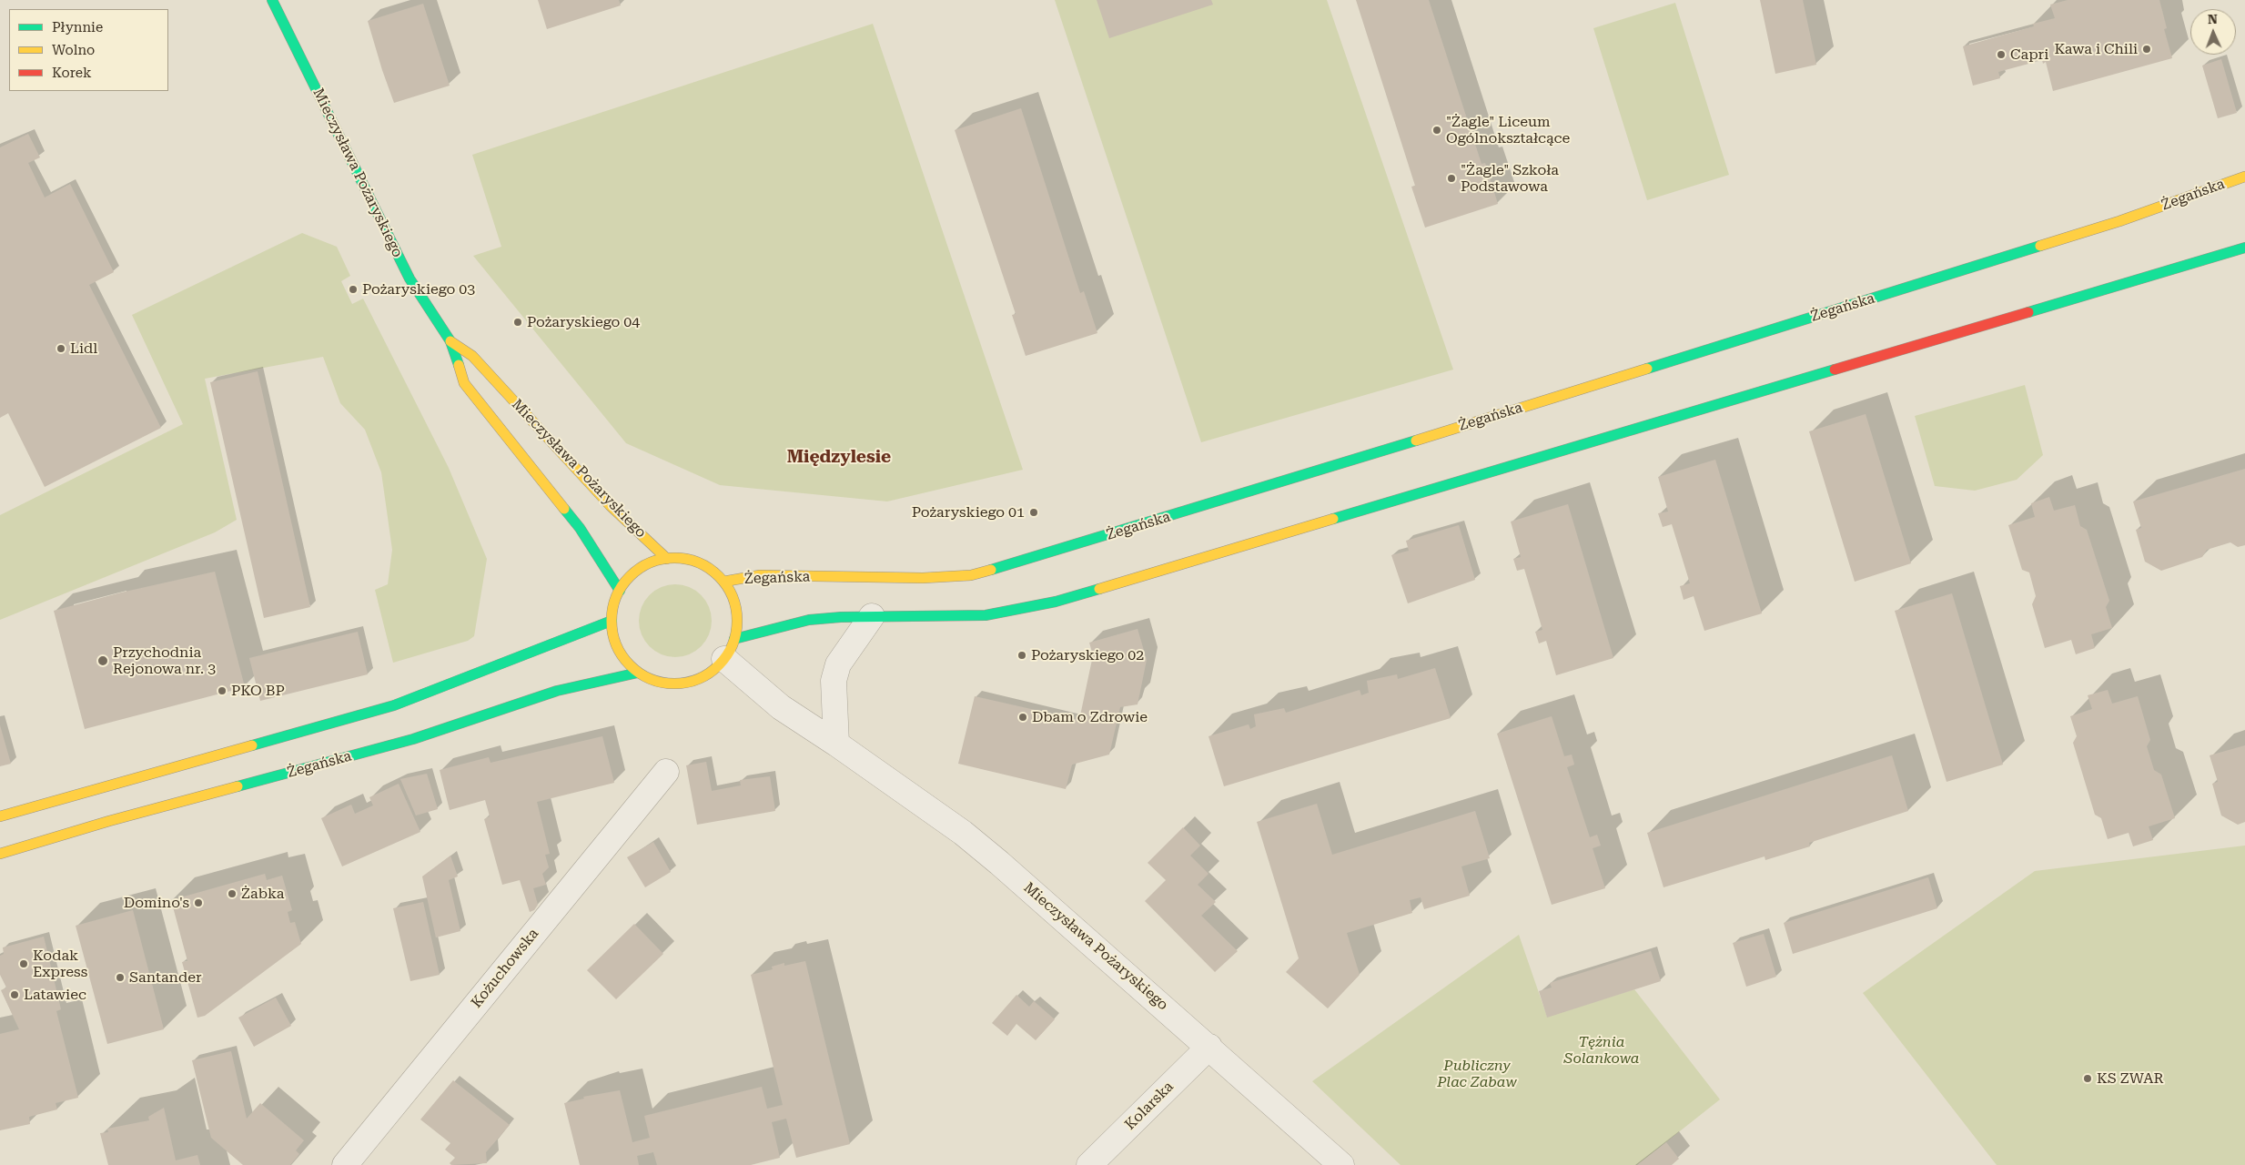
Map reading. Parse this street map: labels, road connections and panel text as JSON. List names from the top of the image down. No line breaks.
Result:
{"streets":{"street":["Mieczysława Pożaryskiego","Żegańska","Kożuchowska","Kolarska"]},"crossings":[["Mieczysława Pożaryskiego","Żegańska"],["Mieczysława Pożaryskiego","Kolarska"]],"districts":["Międzylesie"],"parks":["Tężnia Solankowa","Publiczny Plac Zabaw"],"places":["Kawa i Chili","Capri","\"Żagle\" Liceum Ogólnokształcące","\"Żagle\" Szkoła Podstawowa","Pożaryskiego 03","Pożaryskiego 04","Lidl","Pożaryskiego 01","Pożaryskiego 02","Przychodnia Rejonowa nr. 3","PKO BP","Dbam o Zdrowie","Żabka","Domino's","Kodak Express","Santander","Latawiec","KS ZWAR"],"legend":["Płynnie","Wolno","Korek"],"north":"top"}
